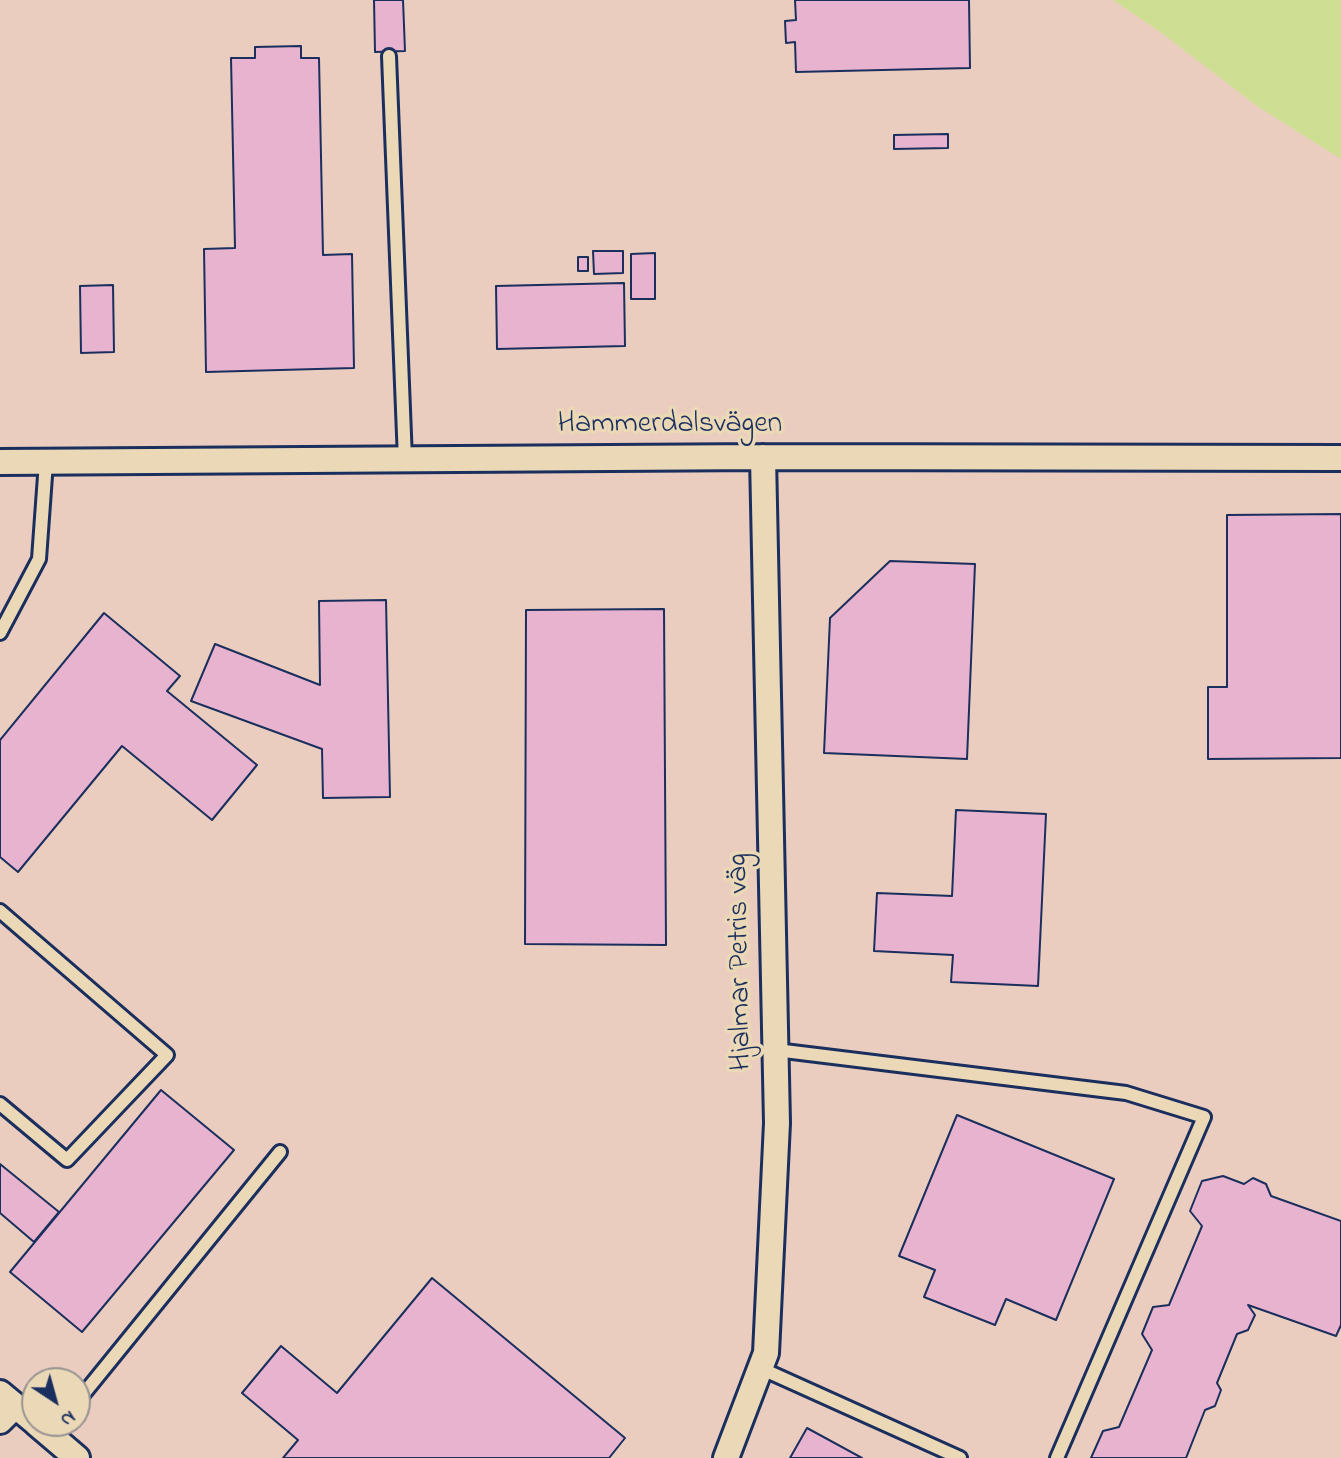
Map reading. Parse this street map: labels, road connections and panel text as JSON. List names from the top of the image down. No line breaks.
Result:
{"streets":{"street":["Hammerdalsvägen","Hjalmar Petris väg"]},"crossings":[["Hammerdalsvägen","Hjalmar Petris väg"]],"north":"bottom right"}
